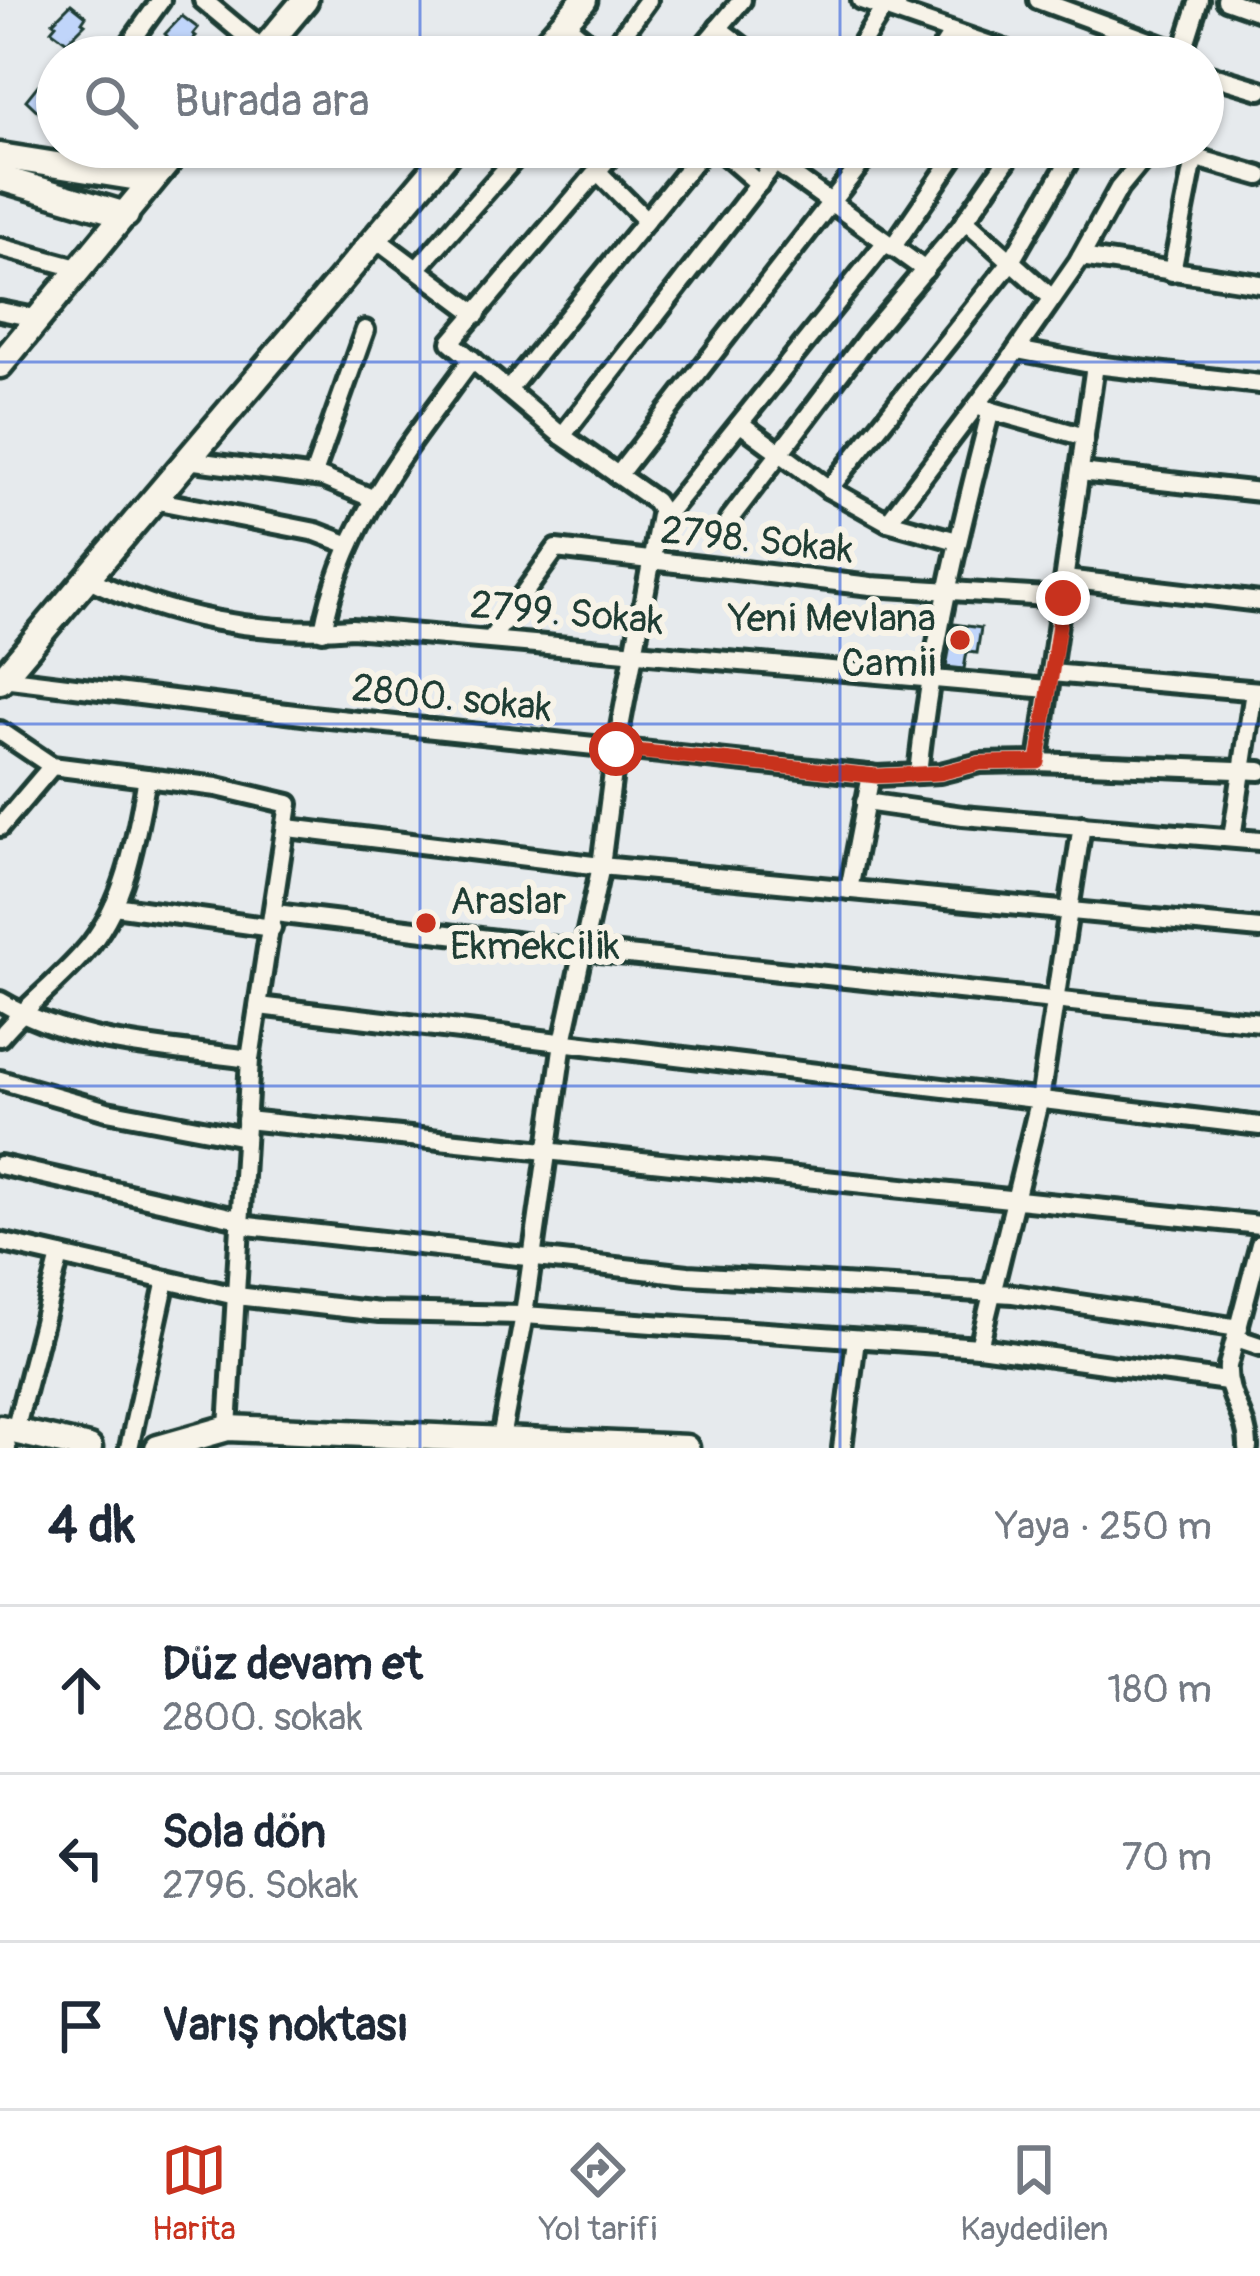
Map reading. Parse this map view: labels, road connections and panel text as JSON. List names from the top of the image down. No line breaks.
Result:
{"streets":{"street":["2798. Sokak","2799. Sokak","2800. sokak"]},"crossings":[["2798. Sokak","2799. Sokak"]],"places":["Yeni Mevlana Camii","Araslar Ekmekcilik"],"page":{"search":"Burada ara","heading":["4 dk","Yaya · 250 m"],"list":[["Düz devam et","2800. sokak","180 m"],["Sola dön","2796. Sokak","70 m"],"Varış noktası"],"nav":["Harita","Yol tarifi","Kaydedilen"]}}
